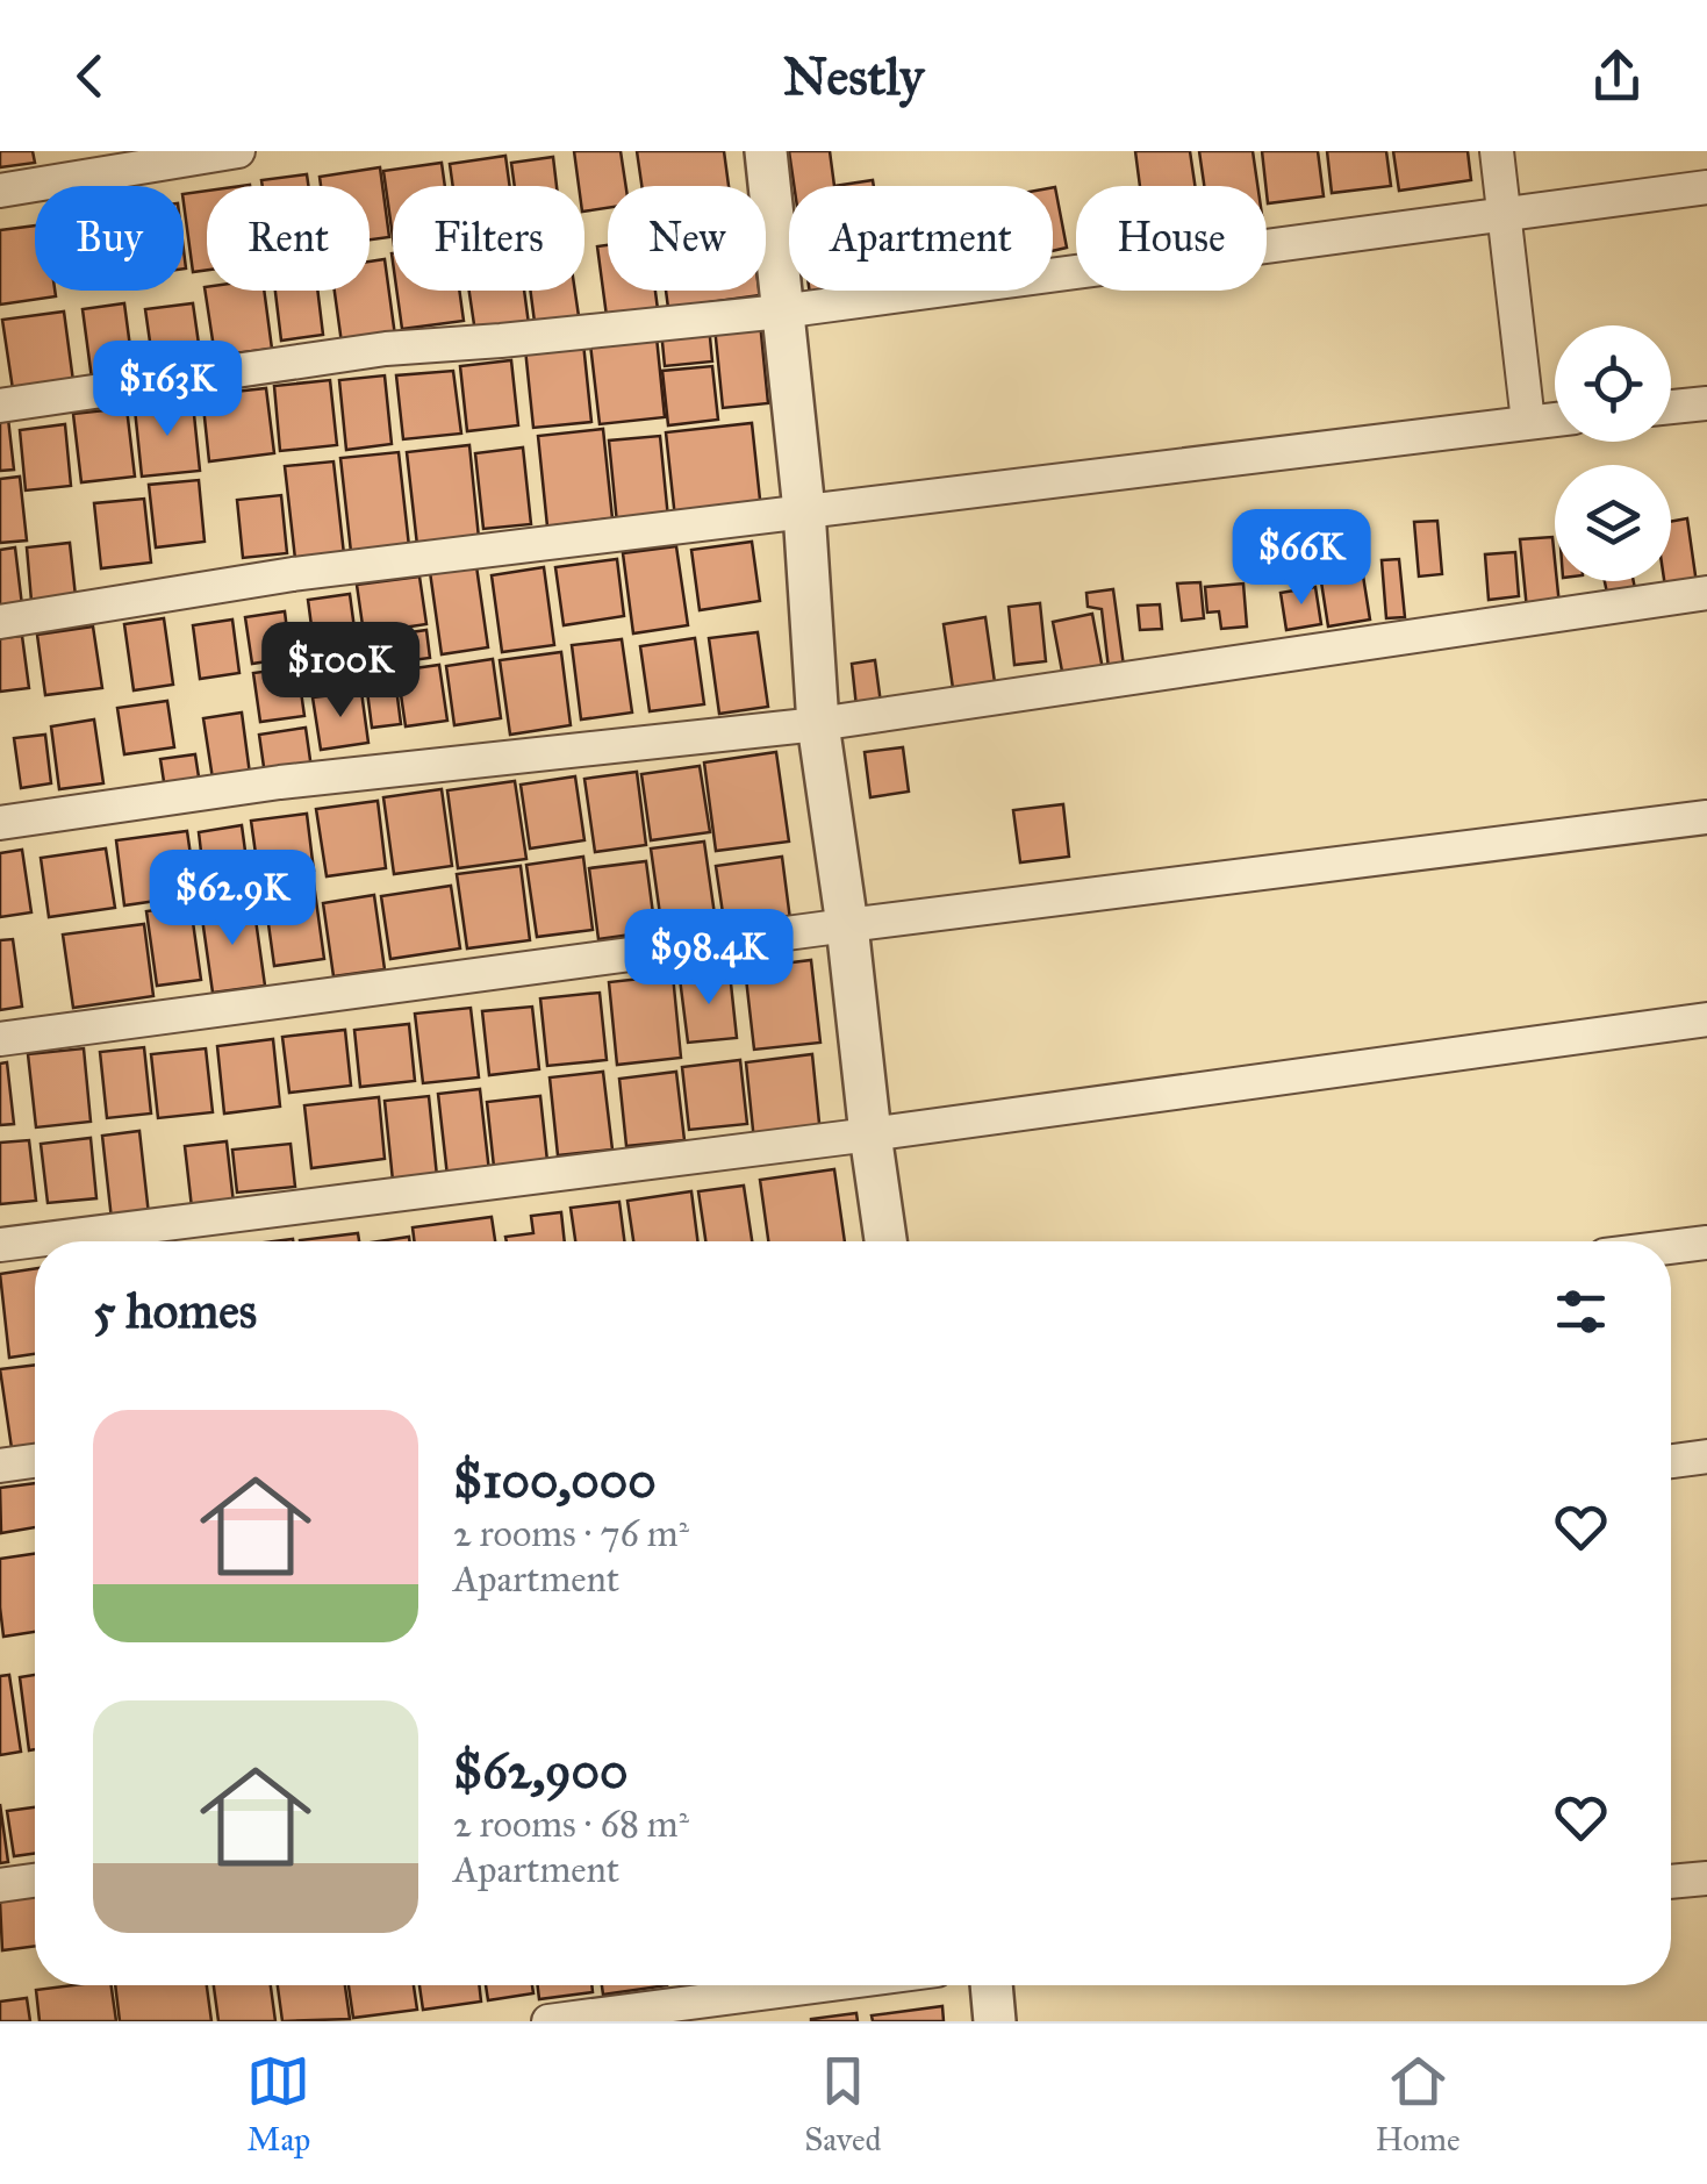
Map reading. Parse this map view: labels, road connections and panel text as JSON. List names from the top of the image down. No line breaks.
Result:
{"page":{"header":"Nestly","chip":["Buy","Rent","Filters","New","Apartment","House"],"price":["$163K","$66K","$100K","$62.9K","$98.4K"],"heading":"5 homes","list":[{"name":"$100,000","note":"2 rooms · 76 m² · Apartment"},{"name":"$62,900","note":"2 rooms · 68 m² · Apartment"}],"tabs":["Map","Saved","Home"]}}
